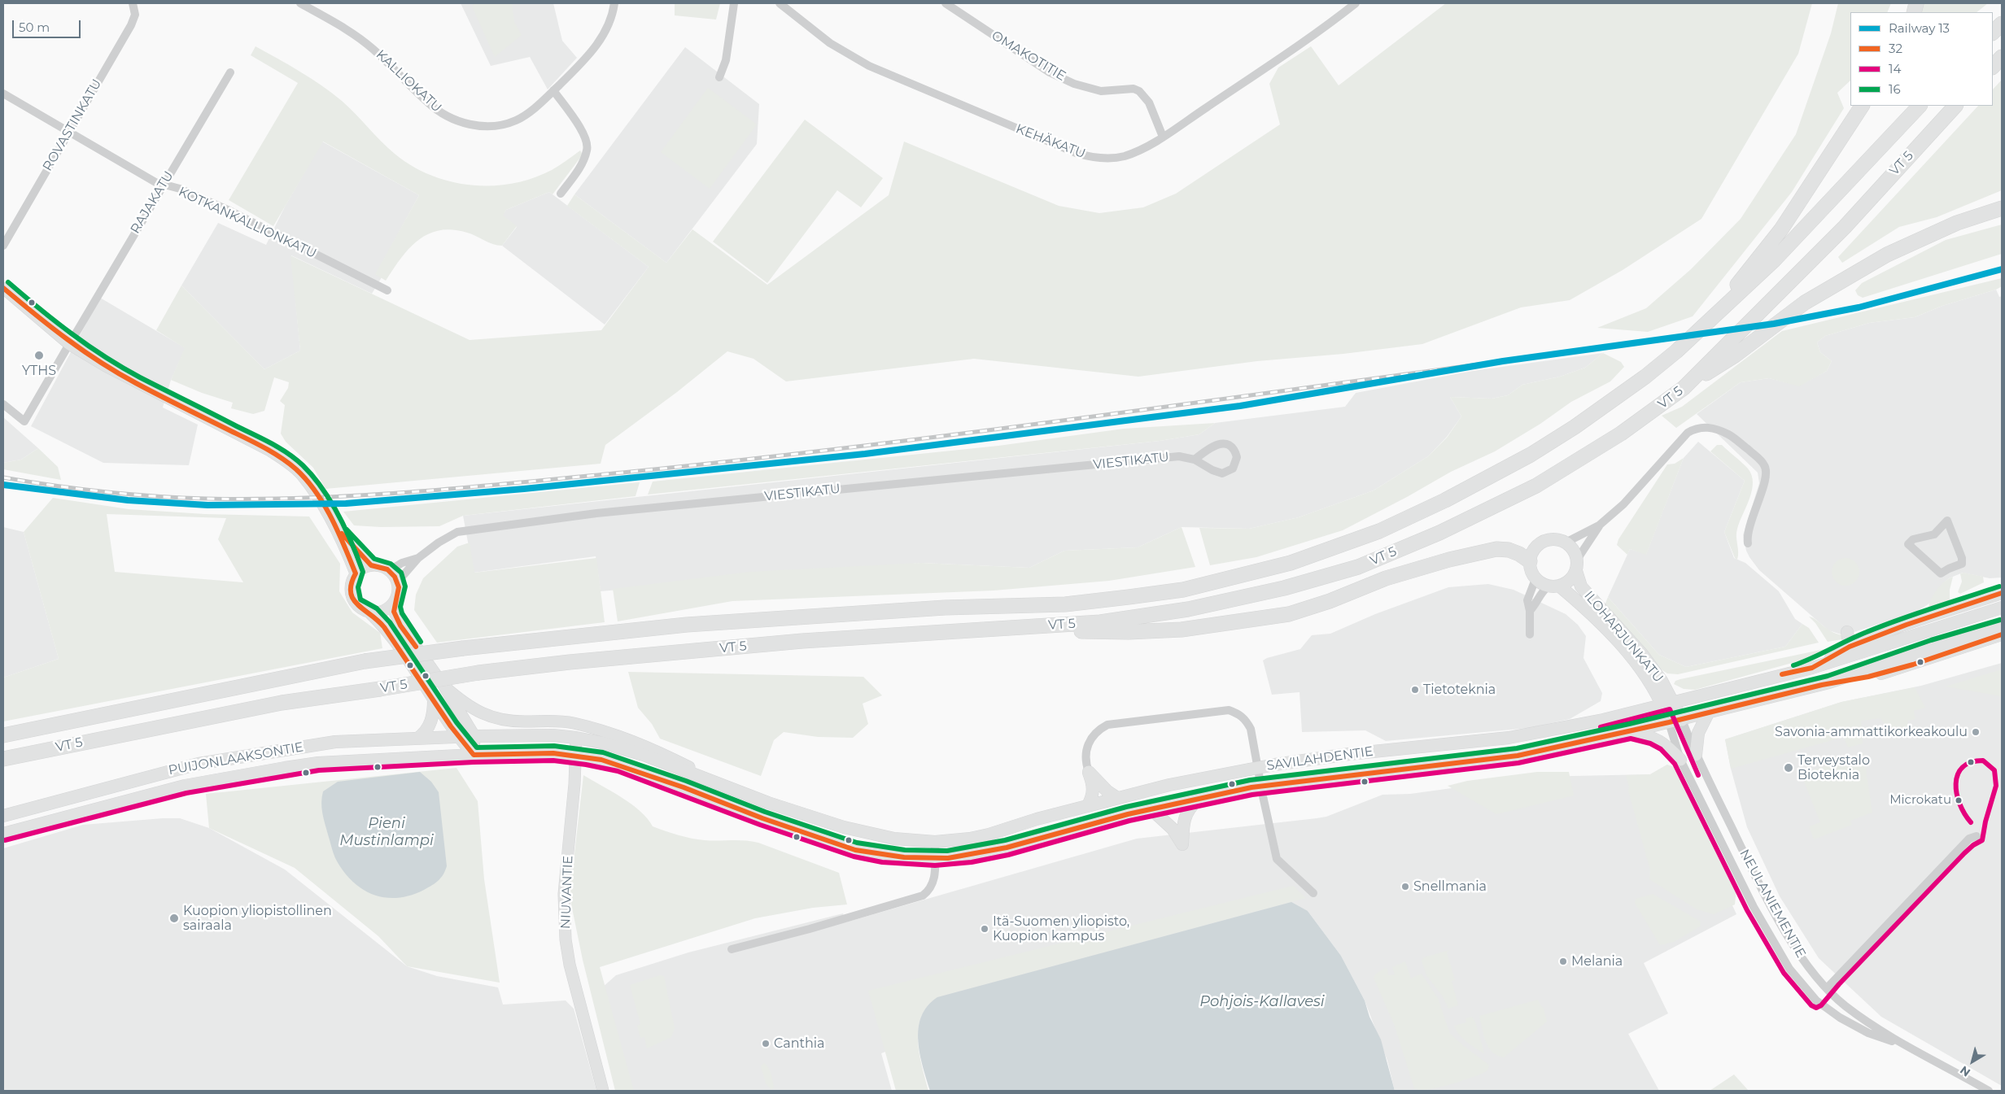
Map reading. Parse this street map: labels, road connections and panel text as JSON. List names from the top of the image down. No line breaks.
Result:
{"streets":{"highway":["VT 5"],"main road":["ILOHARJUNKATU","PUIJONLAAKSONTIE","SAVILAHDENTIE","NIUVANTIE","NEULANIEMENTIE"],"street":["OMAKOTITIE","KALLIOKATU","ROVASTINKATU","KEHÄKATU","RAJAKATU","KOTKANKALLIONKATU","VIESTIKATU"]},"crossings":[["OMAKOTITIE","KEHÄKATU"],["ROVASTINKATU","KOTKANKALLIONKATU"],["RAJAKATU","KOTKANKALLIONKATU"],["ILOHARJUNKATU","SAVILAHDENTIE"],["ILOHARJUNKATU","NEULANIEMENTIE"],["PUIJONLAAKSONTIE","SAVILAHDENTIE"],["SAVILAHDENTIE","NIUVANTIE"],["SAVILAHDENTIE","NEULANIEMENTIE"]],"water":["Pieni Mustinlampi","Pohjois-Kallavesi"],"places":["YTHS","Tietoteknia","Savonia-ammattikorkeakoulu","Terveystalo Bioteknia","Microkatu","Snellmania","Kuopion yliopistollinen sairaala","Itä-Suomen yliopisto, Kuopion kampus","Melania","Canthia"],"lines":["rail line 13","transit line 16","transit line 32","transit line 14"],"legend":["Railway 13","32","14","16"],"scale_bar":"50 m","north":"bottom left"}
